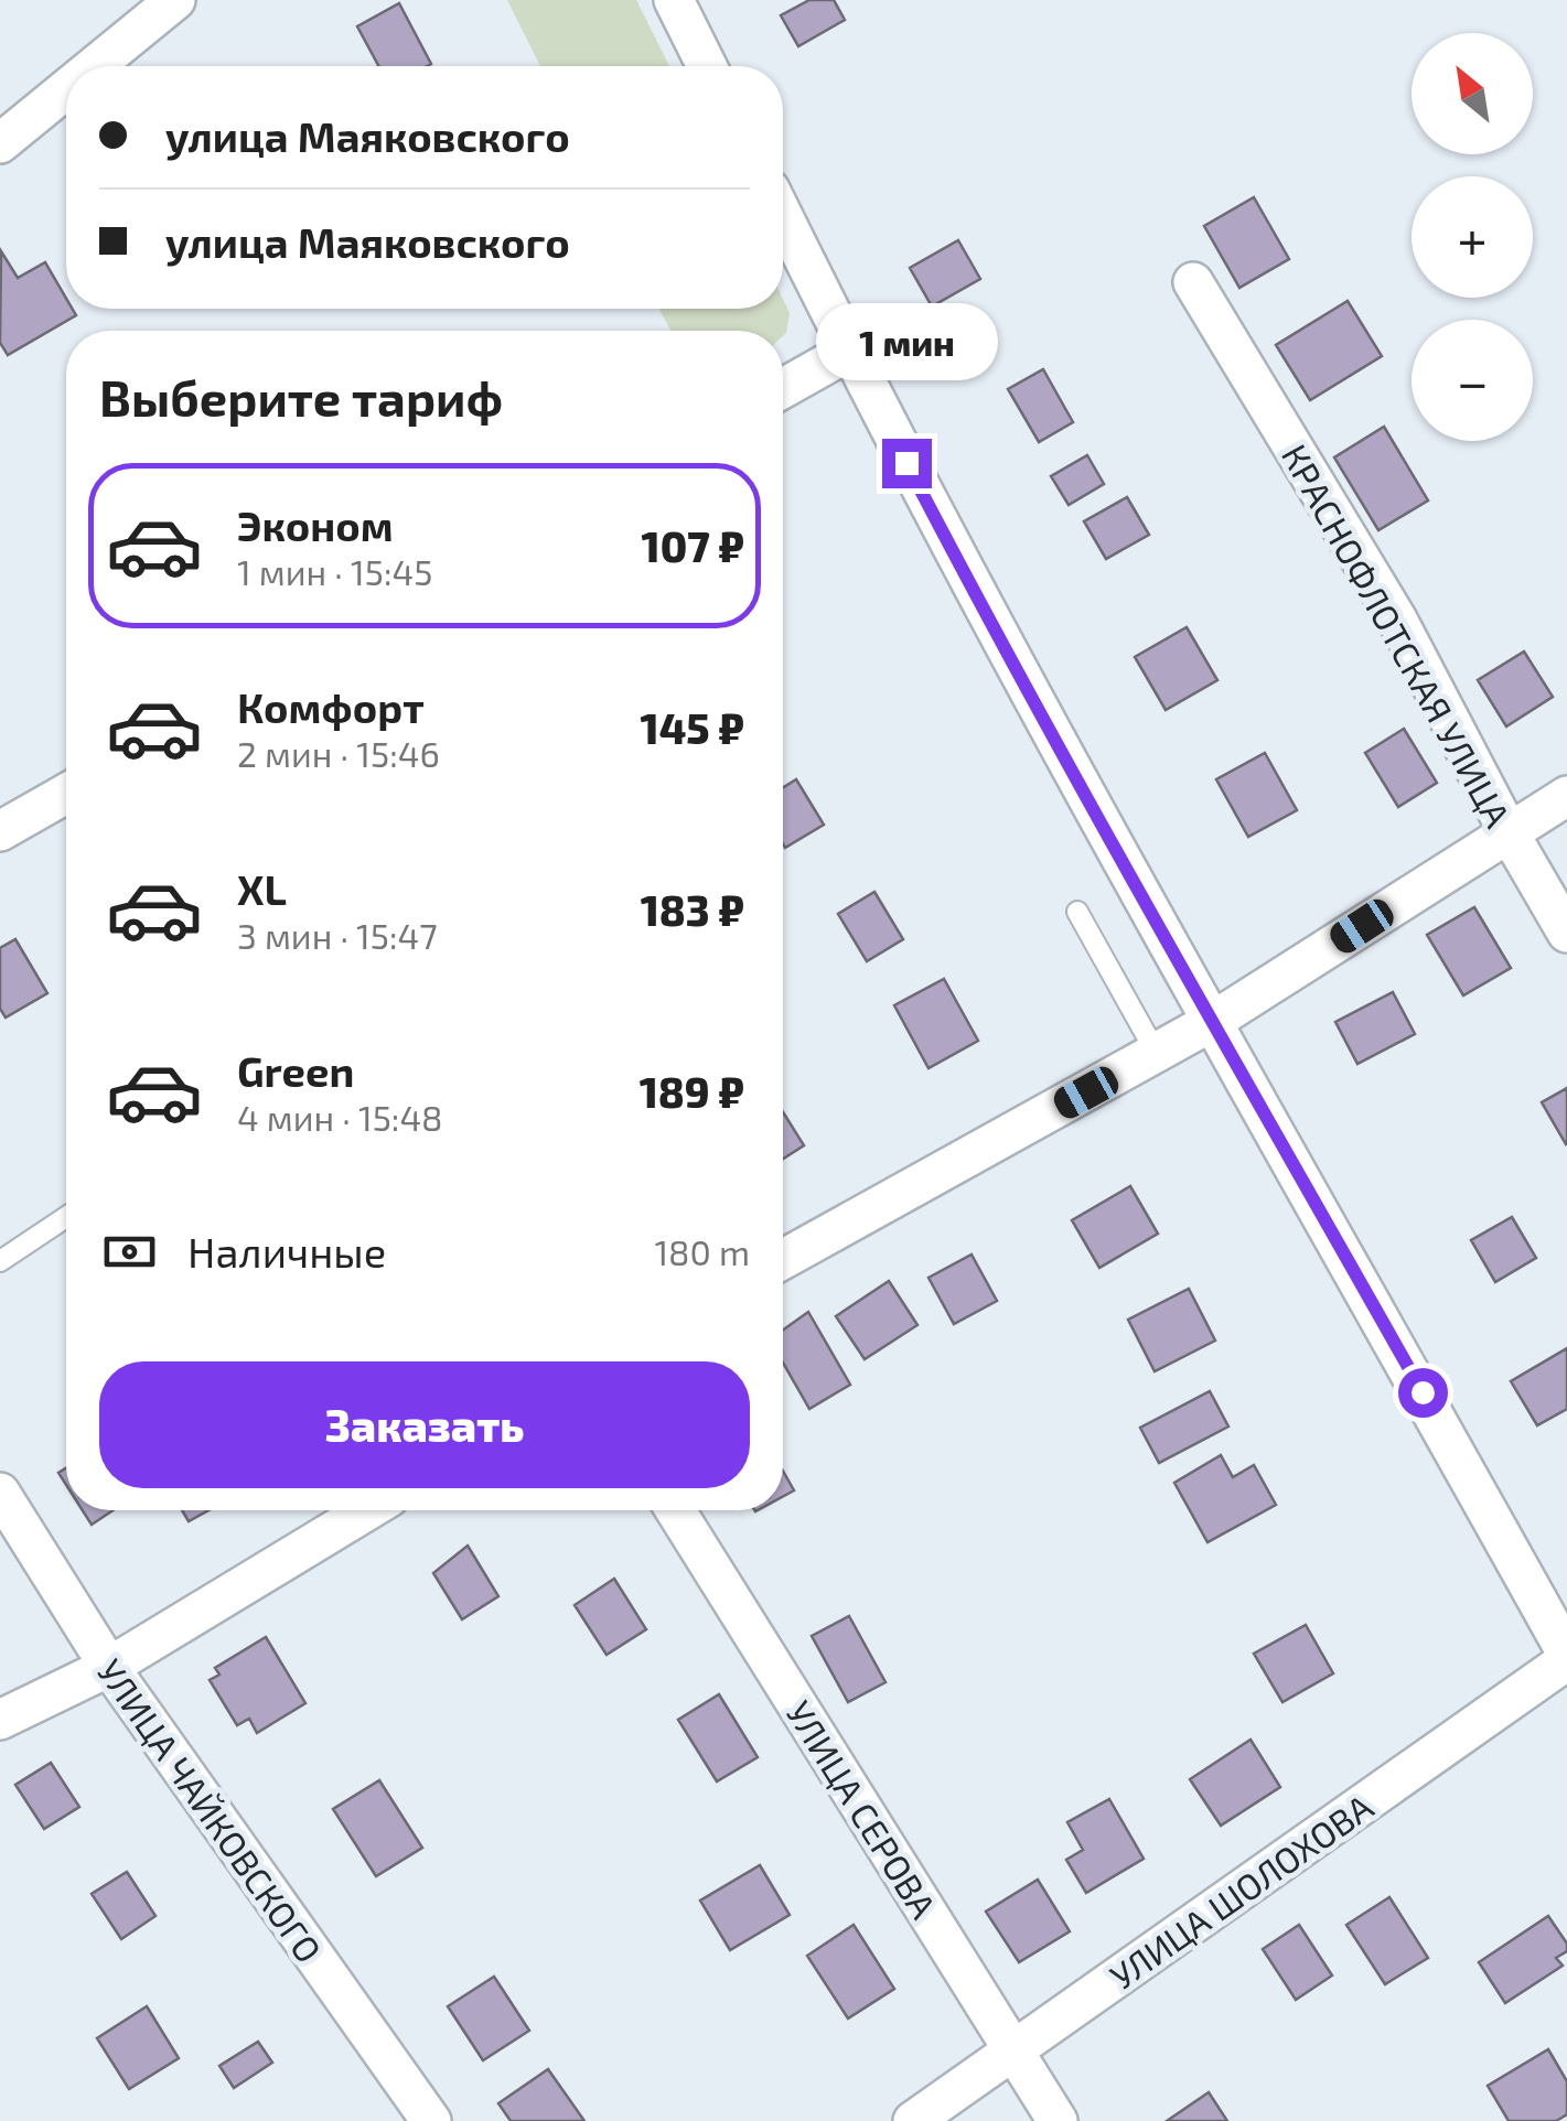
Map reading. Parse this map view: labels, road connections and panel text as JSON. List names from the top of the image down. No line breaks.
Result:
{"streets":{"street":["КРАСНОФЛОТСКАЯ УЛИЦА","УЛИЦА СЕРОВА","УЛИЦА ЧАЙКОВСКОГО","УЛИЦА ШОЛОХОВА"]},"crossings":[["УЛИЦА СЕРОВА","УЛИЦА ШОЛОХОВА"]],"north":"top left","page":{"map_buttons":["+","−"],"banner":["улица Маяковского","улица Маяковского"],"bubble":"1 мин","heading":"Выберите тариф","list":[{"name":"Эконом","note":"1 мин · 15:45","value":"107 ₽"},{"name":"Комфорт","note":"2 мин · 15:46","value":"145 ₽"},{"name":"XL","note":"3 мин · 15:47","value":"183 ₽"},{"name":"Green","note":"4 мин · 15:48","value":"189 ₽"}],"pay":["Наличные","180 m"],"buttons":"Заказать"}}
